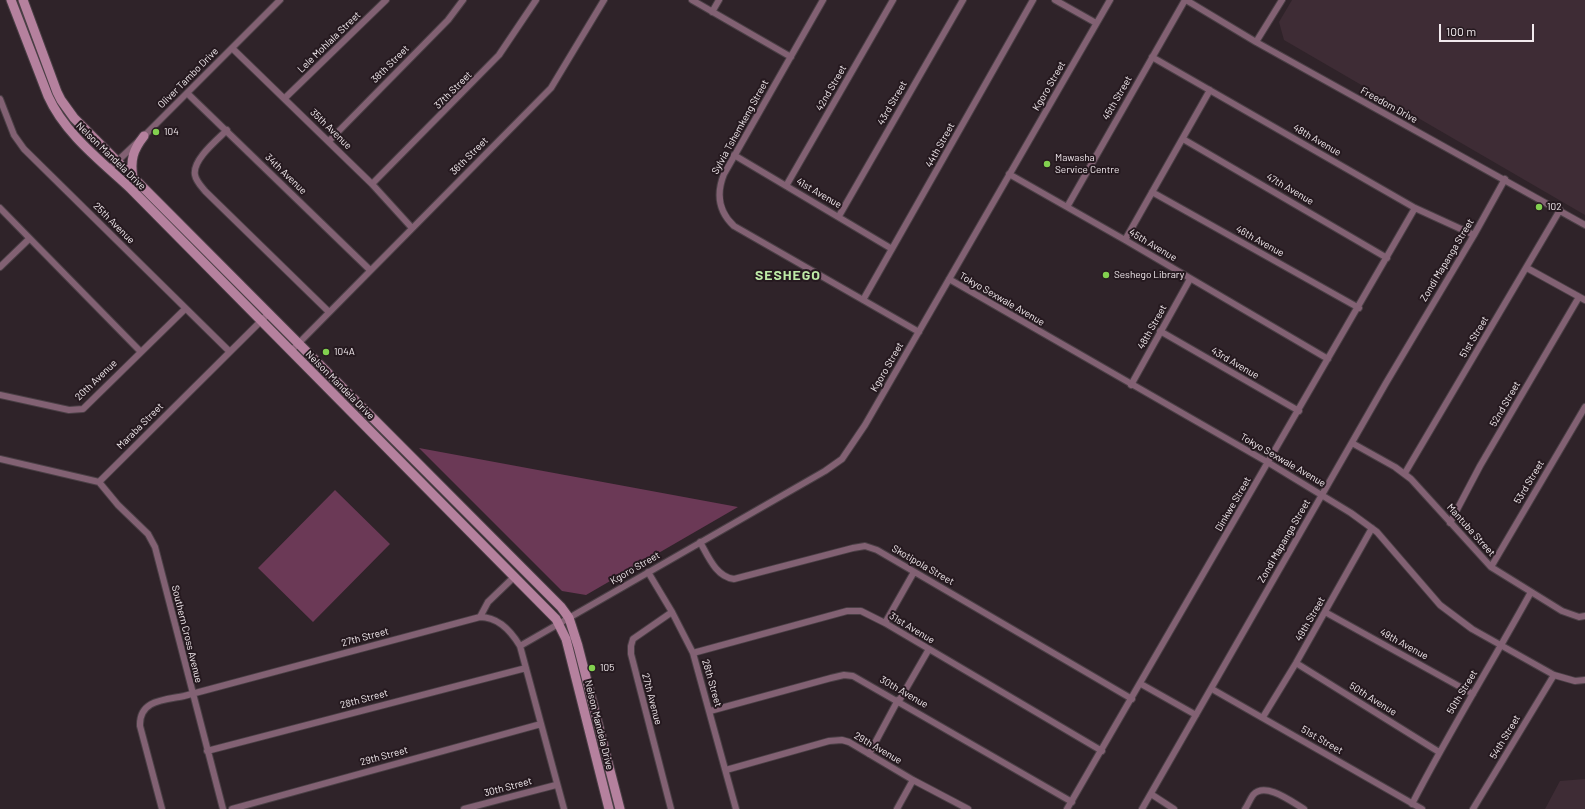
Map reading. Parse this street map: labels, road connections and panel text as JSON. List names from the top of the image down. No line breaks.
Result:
{"streets":{"main road":["Nelson Mandela Drive"],"street":["Lele Mohlala Street","38th Street","Oliver Tambo Drive","Kgoro Street","42nd Street","37th Street","45th Street","43rd Street","Freedom Drive","Sylvia Tshemkeng Street","35th Avenue","48th Avenue","44th Street","36th Street","34th Avenue","47th Avenue","41st Avenue","25th Avenue","46th Avenue","45th Avenue","Zondi Mapanga Street","Tokyo Sexwale Avenue","48th Street","51st Street","43rd Avenue","20th Avenue","52nd Street","Maraba Street","53rd Street","Dinkwe Street","Mantuba Street","Skotipola Street","49th Street","31st Avenue","Southern Cross Avenue","27th Street","49th Avenue","28th Street","30th Avenue","50th Street","27th Avenue","50th Avenue","54th Street","29th Avenue","29th Street","30th Street"]},"crossings":[["Lele Mohlala Street","35th Avenue"],["38th Street","35th Avenue"],["Oliver Tambo Drive","35th Avenue"],["Oliver Tambo Drive","Nelson Mandela Drive"],["Oliver Tambo Drive","34th Avenue"],["Kgoro Street","Sylvia Tshemkeng Street"],["Kgoro Street","Nelson Mandela Drive"],["Kgoro Street","45th Avenue"],["Kgoro Street","Tokyo Sexwale Avenue"],["Kgoro Street","Skotipola Street"],["Kgoro Street","27th Street"],["Kgoro Street","28th Street"],["42nd Street","41st Avenue"],["37th Street","35th Avenue"],["45th Street","Freedom Drive"],["45th Street","48th Avenue"],["45th Street","45th Avenue"],["43rd Street","41st Avenue"],["Freedom Drive","Zondi Mapanga Street"],["Freedom Drive","51st Street"],["Sylvia Tshemkeng Street","44th Street"],["Sylvia Tshemkeng Street","41st Avenue"],["35th Avenue","36th Street"],["48th Avenue","Zondi Mapanga Street"],["48th Avenue","Dinkwe Street"],["44th Street","41st Avenue"],["Nelson Mandela Drive","36th Street"],["Nelson Mandela Drive","Maraba Street"],["36th Street","34th Avenue"],["47th Avenue","Dinkwe Street"],["25th Avenue","20th Avenue"],["25th Avenue","Maraba Street"],["46th Avenue","Dinkwe Street"],["45th Avenue","48th Street"],["45th Avenue","Dinkwe Street"],["Zondi Mapanga Street","Tokyo Sexwale Avenue"],["Zondi Mapanga Street","51st Street"],["Zondi Mapanga Street","Mantuba Street"],["Tokyo Sexwale Avenue","48th Street"],["Tokyo Sexwale Avenue","Dinkwe Street"],["Tokyo Sexwale Avenue","49th Street"],["Tokyo Sexwale Avenue","50th Street"],["Tokyo Sexwale Avenue","54th Street"],["48th Street","43rd Avenue"],["51st Street","Mantuba Street"],["51st Street","49th Street"],["51st Street","50th Street"],["43rd Avenue","Dinkwe Street"],["52nd Street","Mantuba Street"],["Maraba Street","Southern Cross Avenue"],["53rd Street","Mantuba Street"],["Dinkwe Street","Skotipola Street"],["Dinkwe Street","31st Avenue"],["Dinkwe Street","30th Avenue"],["Mantuba Street","50th Street"],["49th Street","49th Avenue"],["49th Street","50th Avenue"],["31st Avenue","28th Street"],["Southern Cross Avenue","27th Street"],["Southern Cross Avenue","28th Street"],["27th Street","28th Street"],["27th Street","29th Street"],["27th Street","30th Street"],["49th Avenue","50th Street"],["28th Street","30th Avenue"],["28th Street","27th Avenue"],["28th Street","29th Avenue"],["50th Street","50th Avenue"]],"districts":["SESHEGO"],"places":["104","Mawasha Service Centre","102","Seshego Library","104A","105"],"scale_bar":"100 m"}
